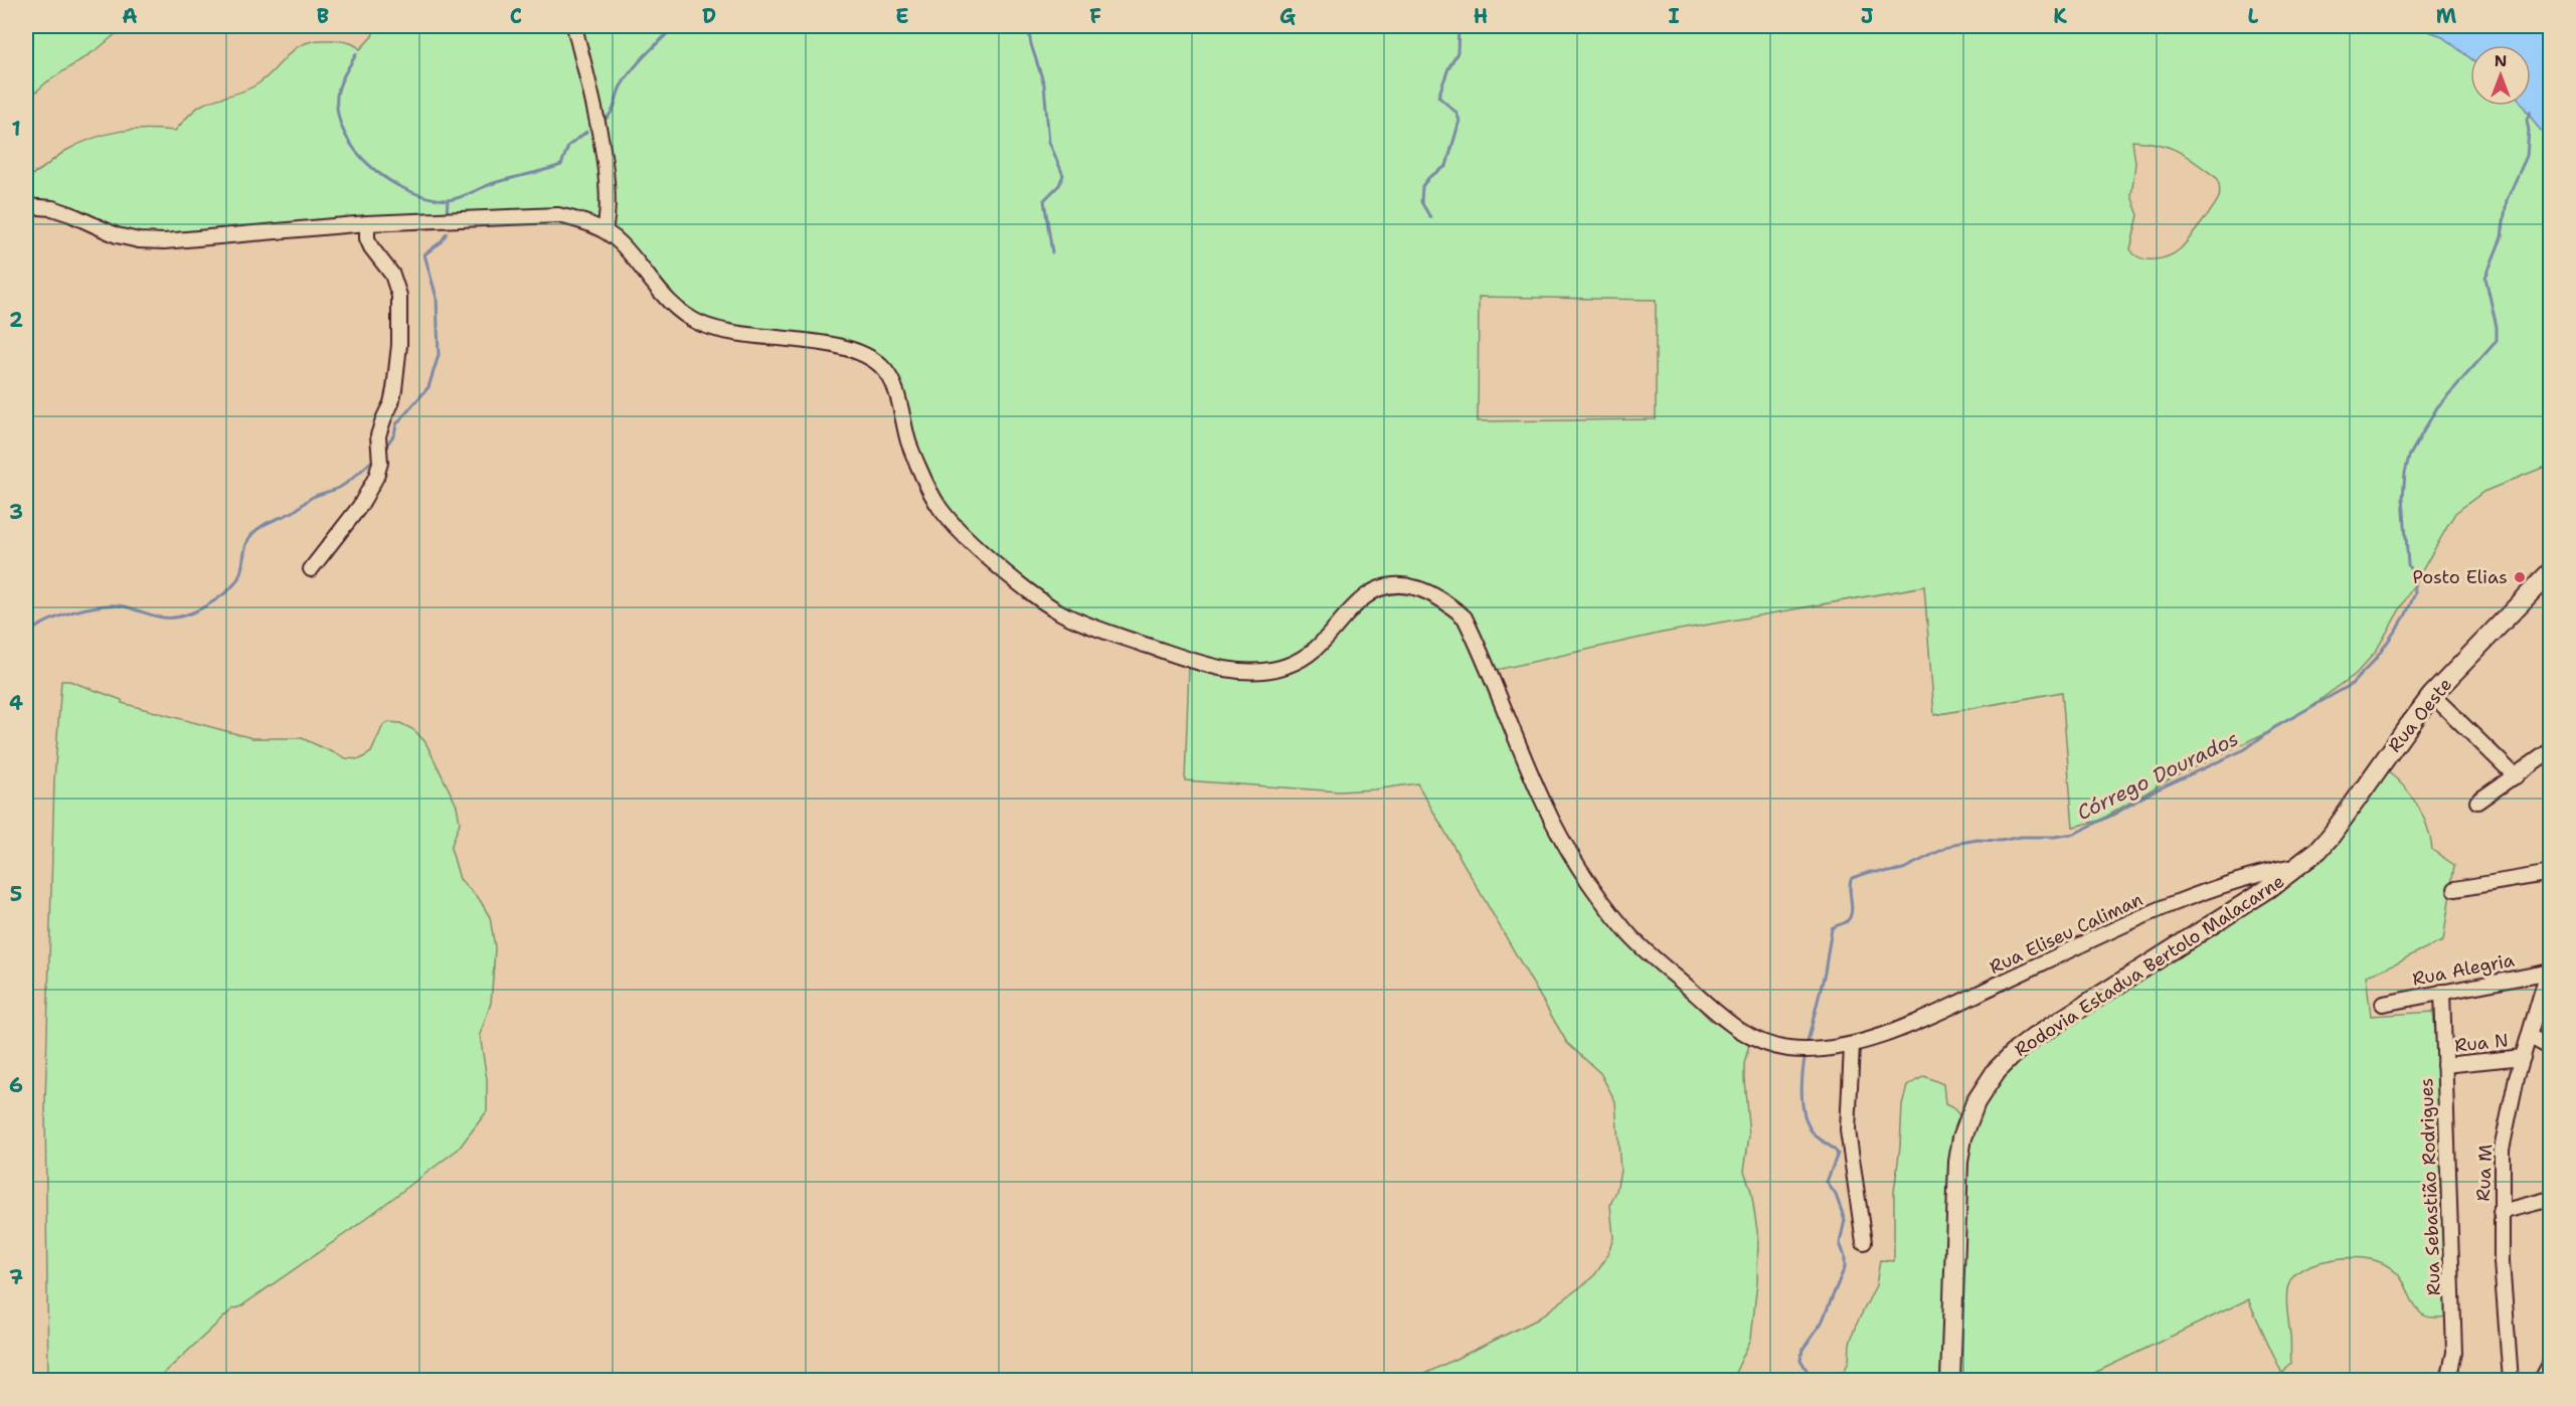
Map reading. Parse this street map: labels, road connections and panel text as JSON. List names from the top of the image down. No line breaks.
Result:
{"streets":{"main road":["Rua Oeste","Rodovia Estadua Bertolo Malacarne"],"street":["Rua Eliseu Caliman","Rua Alegria","Rua N","Rua M","Rua Sebastião Rodrigues"]},"crossings":[["Rua Oeste","Rua Eliseu Caliman"],["Rua Oeste","Rodovia Estadua Bertolo Malacarne"],["Rua Eliseu Caliman","Rodovia Estadua Bertolo Malacarne"],["Rua Alegria","Rua M"],["Rua Alegria","Rua Sebastião Rodrigues"],["Rua N","Rua M"],["Rua N","Rua Sebastião Rodrigues"]],"water":["Córrego Dourados"],"places":["Posto Elias"],"north":"top","grid":{"columns":["A","B","C","D","E","F","G","H","I","J","K","L","M"],"rows":["1","2","3","4","5","6","7"]}}
